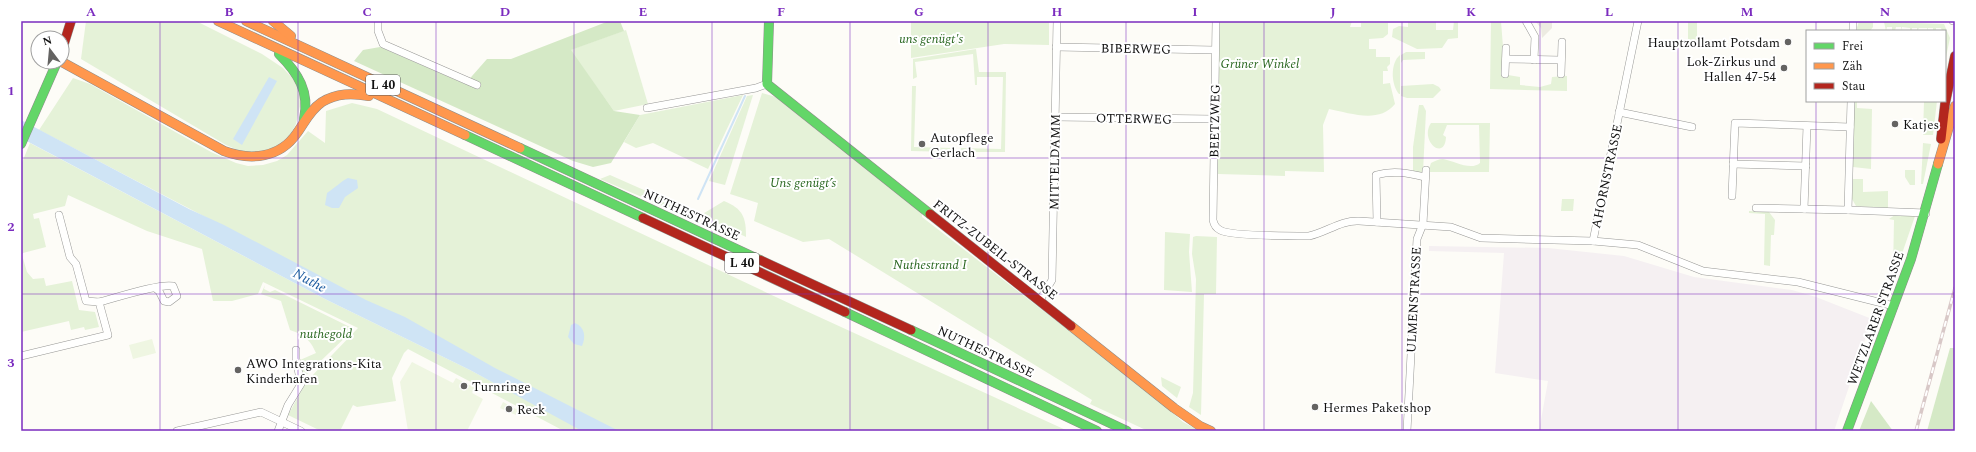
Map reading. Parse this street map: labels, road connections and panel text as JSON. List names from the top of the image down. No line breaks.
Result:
{"streets":{"main road":["L 40","NUTHESTRASSE","FRITZ-ZUBEIL-STRASSE","WETZLARER STRASSE"],"street":["BIBERWEG","OTTERWEG","BEETZWEG","MITTELDAMM","AHORNSTRASSE","ULMENSTRASSE"]},"crossings":[["BIBERWEG","BEETZWEG"],["BIBERWEG","MITTELDAMM"],["OTTERWEG","BEETZWEG"],["OTTERWEG","MITTELDAMM"],["BEETZWEG","ULMENSTRASSE"],["MITTELDAMM","FRITZ-ZUBEIL-STRASSE"]],"water":["Nuthe"],"parks":["uns genügt's","Grüner Winkel","Uns genügt’s","Nuthestrand I","nuthegold"],"places":["Hauptzollamt Potsdam","Lok-Zirkus und Hallen 47-54","Katjes","Autopflege Gerlach","AWO Integrations-Kita Kinderhafen","Turnringe","Hermes Paketshop","Reck"],"legend":["Frei","Zäh","Stau"],"north":"top","grid":{"columns":["A","B","C","D","E","F","G","H","I","J","K","L","M","N"],"rows":["1","2","3"]}}
